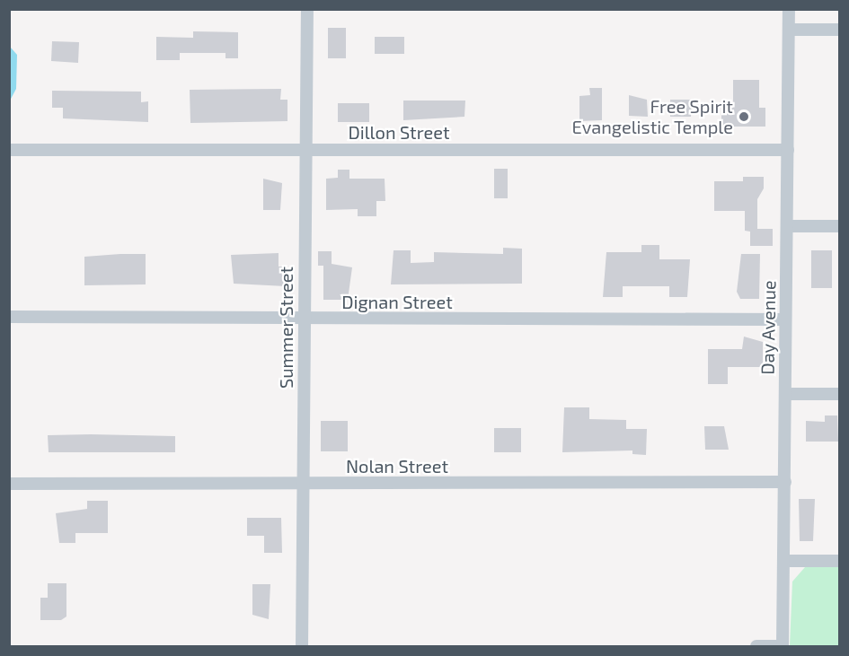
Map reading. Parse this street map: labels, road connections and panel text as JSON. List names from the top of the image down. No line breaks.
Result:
{"streets":{"street":["Dillon Street","Dignan Street","Summer Street","Day Avenue","Nolan Street"]},"crossings":[["Dillon Street","Summer Street"],["Dillon Street","Day Avenue"],["Dignan Street","Summer Street"],["Dignan Street","Day Avenue"],["Summer Street","Nolan Street"],["Day Avenue","Nolan Street"]],"places":["Free Spirit Evangelistic Temple"]}
